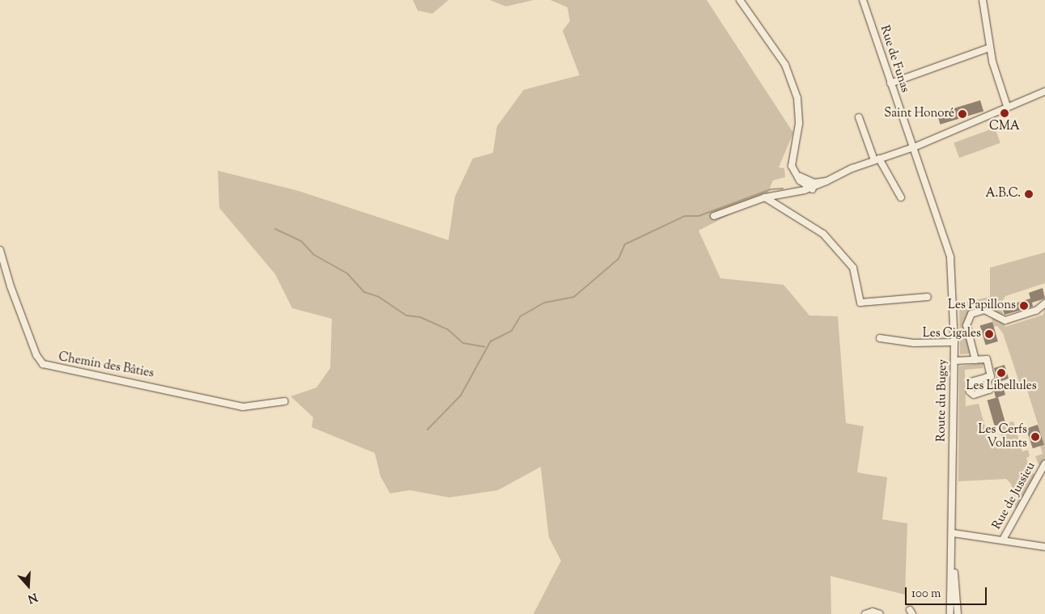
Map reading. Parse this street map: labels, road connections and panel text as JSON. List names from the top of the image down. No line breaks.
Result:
{"streets":{"street":["Rue de Funas","Chemin des Bâties","Route du Bugey","Rue de Jussieu"]},"crossings":[["Rue de Funas","Route du Bugey"]],"places":["CMA","Saint Honoré","A.B.C.","Les Papillons","Les Cigales","Les Libellules","Les Cerfs Volants"],"scale_bar":"100 m","north":"bottom"}
